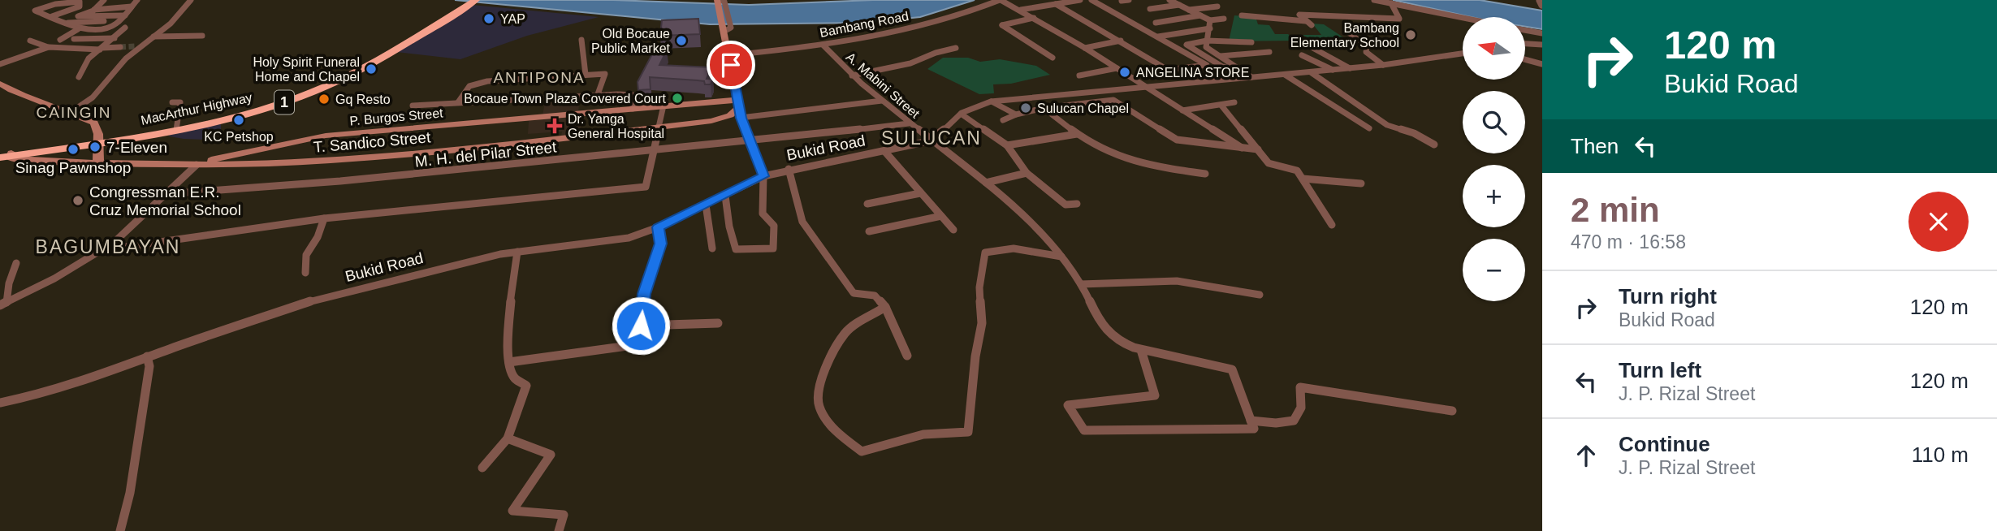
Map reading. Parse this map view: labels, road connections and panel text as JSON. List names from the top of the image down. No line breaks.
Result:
{"streets":{"highway":["1","MacArthur Highway"],"main road":["P. Burgos Street","T. Sandico Street"],"street":["Bambang Road","A. Mabini Street","Bukid Road","M. H. del Pilar Street"]},"crossings":[["Bambang Road","A. Mabini Street"],["A. Mabini Street","T. Sandico Street"],["A. Mabini Street","Bukid Road"],["A. Mabini Street","M. H. del Pilar Street"],["MacArthur Highway","T. Sandico Street"],["P. Burgos Street","T. Sandico Street"]],"districts":["ANTIPONA","CAINGIN","SULUCAN","BAGUMBAYAN"],"places":{"other":["YAP","Bambang Elementary School","Old Bocaue Public Market","Holy Spirit Funeral Home and Chapel","ANGELINA STORE","Bocaue Town Plaza Covered Court","Gq Resto","Sulucan Chapel","KC Petshop","7-Eleven","Sinag Pawnshop","Congressman E.R. Cruz Memorial School"],"health":["Dr. Yanga General Hospital"]},"north":"left","page":{"turn":["120 m","Bukid Road"],"map_buttons":["+","−"],"then":"Then","heading":["2 min","470 m · 16:58"],"list":[{"name":"Turn right","note":"Bukid Road","value":"120 m"},{"name":"Turn left","note":"J. P. Rizal Street","value":"120 m"},{"name":"Continue","note":"J. P. Rizal Street","value":"110 m"}]}}
